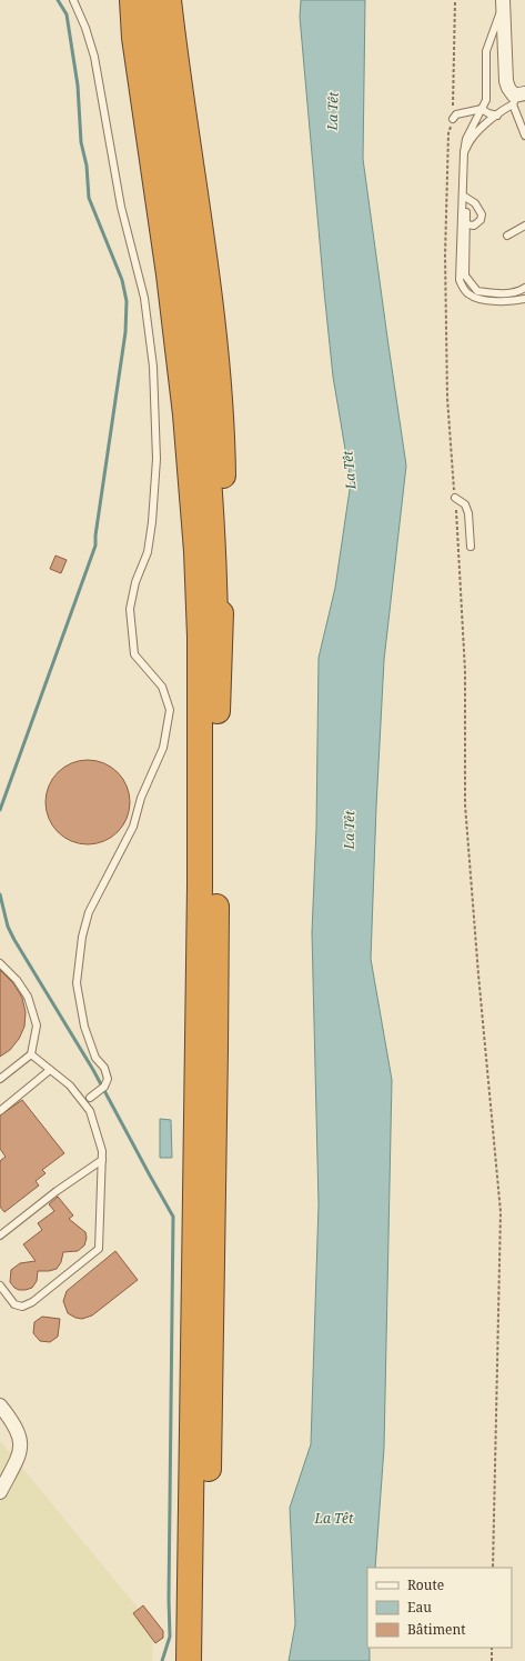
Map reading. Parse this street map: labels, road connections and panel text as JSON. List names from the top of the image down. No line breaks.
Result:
{"water":["La Têt"],"legend":["Route","Eau","Bâtiment"]}
